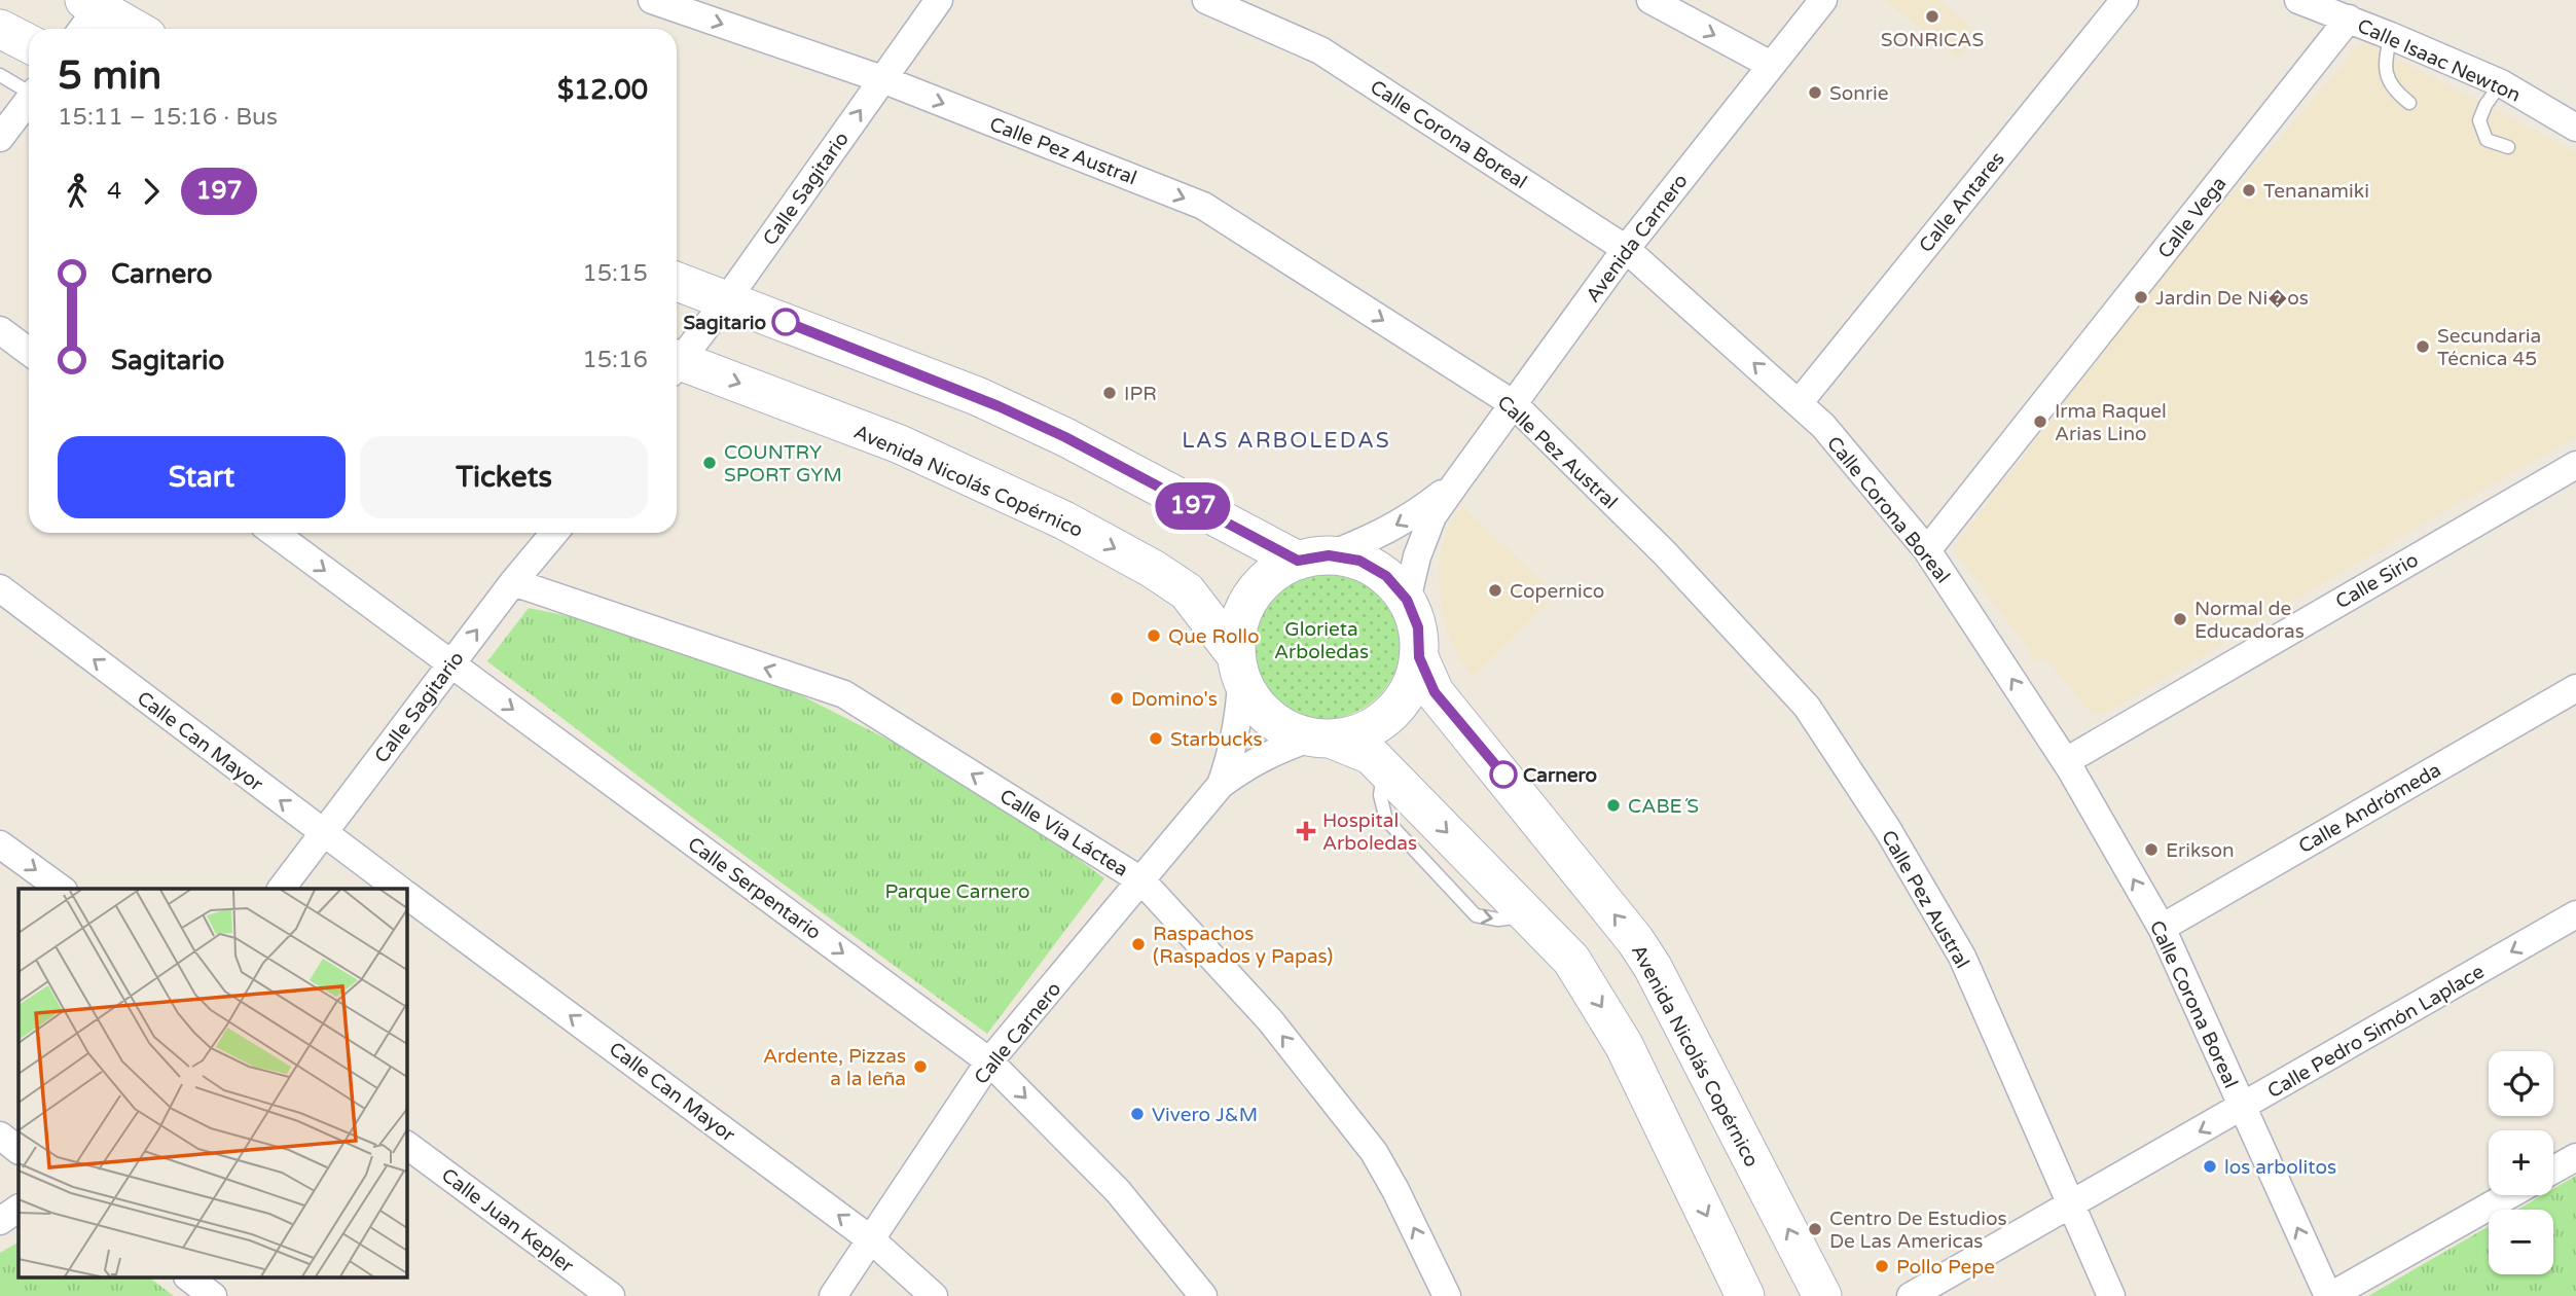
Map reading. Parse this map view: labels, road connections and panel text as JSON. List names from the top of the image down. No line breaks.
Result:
{"streets":{"main road":["Avenida Nicolás Copérnico"],"street":["Calle Isaac Newton","Calle Corona Boreal","Calle Pez Austral","Calle Sagitario","Calle Antares","Calle Vega","Avenida Carnero","Calle Sirio","Calle Can Mayor","Calle Andrómeda","Calle Vía Láctea","Calle Serpentario","Calle Pedro Simón Laplace","Calle Carnero","Calle Juan Kepler"]},"crossings":[["Calle Isaac Newton","Calle Vega"],["Calle Corona Boreal","Calle Antares"],["Calle Corona Boreal","Calle Vega"],["Calle Corona Boreal","Avenida Carnero"],["Calle Corona Boreal","Calle Sirio"],["Calle Corona Boreal","Calle Andrómeda"],["Calle Corona Boreal","Calle Pedro Simón Laplace"],["Calle Pez Austral","Calle Sagitario"],["Calle Pez Austral","Avenida Carnero"],["Calle Pez Austral","Calle Pedro Simón Laplace"],["Calle Sagitario","Calle Can Mayor"],["Calle Sagitario","Calle Vía Láctea"],["Calle Sagitario","Calle Serpentario"],["Avenida Carnero","Avenida Nicolás Copérnico"],["Avenida Carnero","Calle Carnero"],["Avenida Nicolás Copérnico","Calle Carnero"],["Calle Can Mayor","Calle Carnero"],["Calle Vía Láctea","Calle Carnero"],["Calle Serpentario","Calle Carnero"]],"one_way":["Calle Corona Boreal","Calle Pez Austral","Calle Sagitario","Calle Can Mayor","Calle Vía Láctea","Calle Serpentario"],"districts":["LAS ARBOLEDAS"],"parks":["Glorieta Arboledas","Parque Carnero"],"places":{"other":["SONRICAS","Sonrie","Tenanamiki","Jardin De Ni�os","Sagitario","Secundaria Técnica 45","IPR","Irma Raquel Arias Lino","COUNTRY SPORT GYM","Copernico","Normal de Educadoras","Que Rollo","Domino's","Starbucks","Carnero","CABE´S","Erikson","Raspachos (Raspados y Papas)","Ardente, Pizzas a la leña","Vivero J&M","los arbolitos","Centro De Estudios De Las Americas","Pollo Pepe"],"health":["Hospital Arboledas"]},"lines":["bus line 197"],"page":{"on_map":"197","heading":["5 min","15:11 – 15:16 · Bus","$12.00"],"legs":["4","197"],"list":[{"name":"Carnero","value":"15:15"},{"name":"Sagitario","value":"15:16"}],"buttons":["Start","Tickets"],"map_buttons":["+","−"]}}
